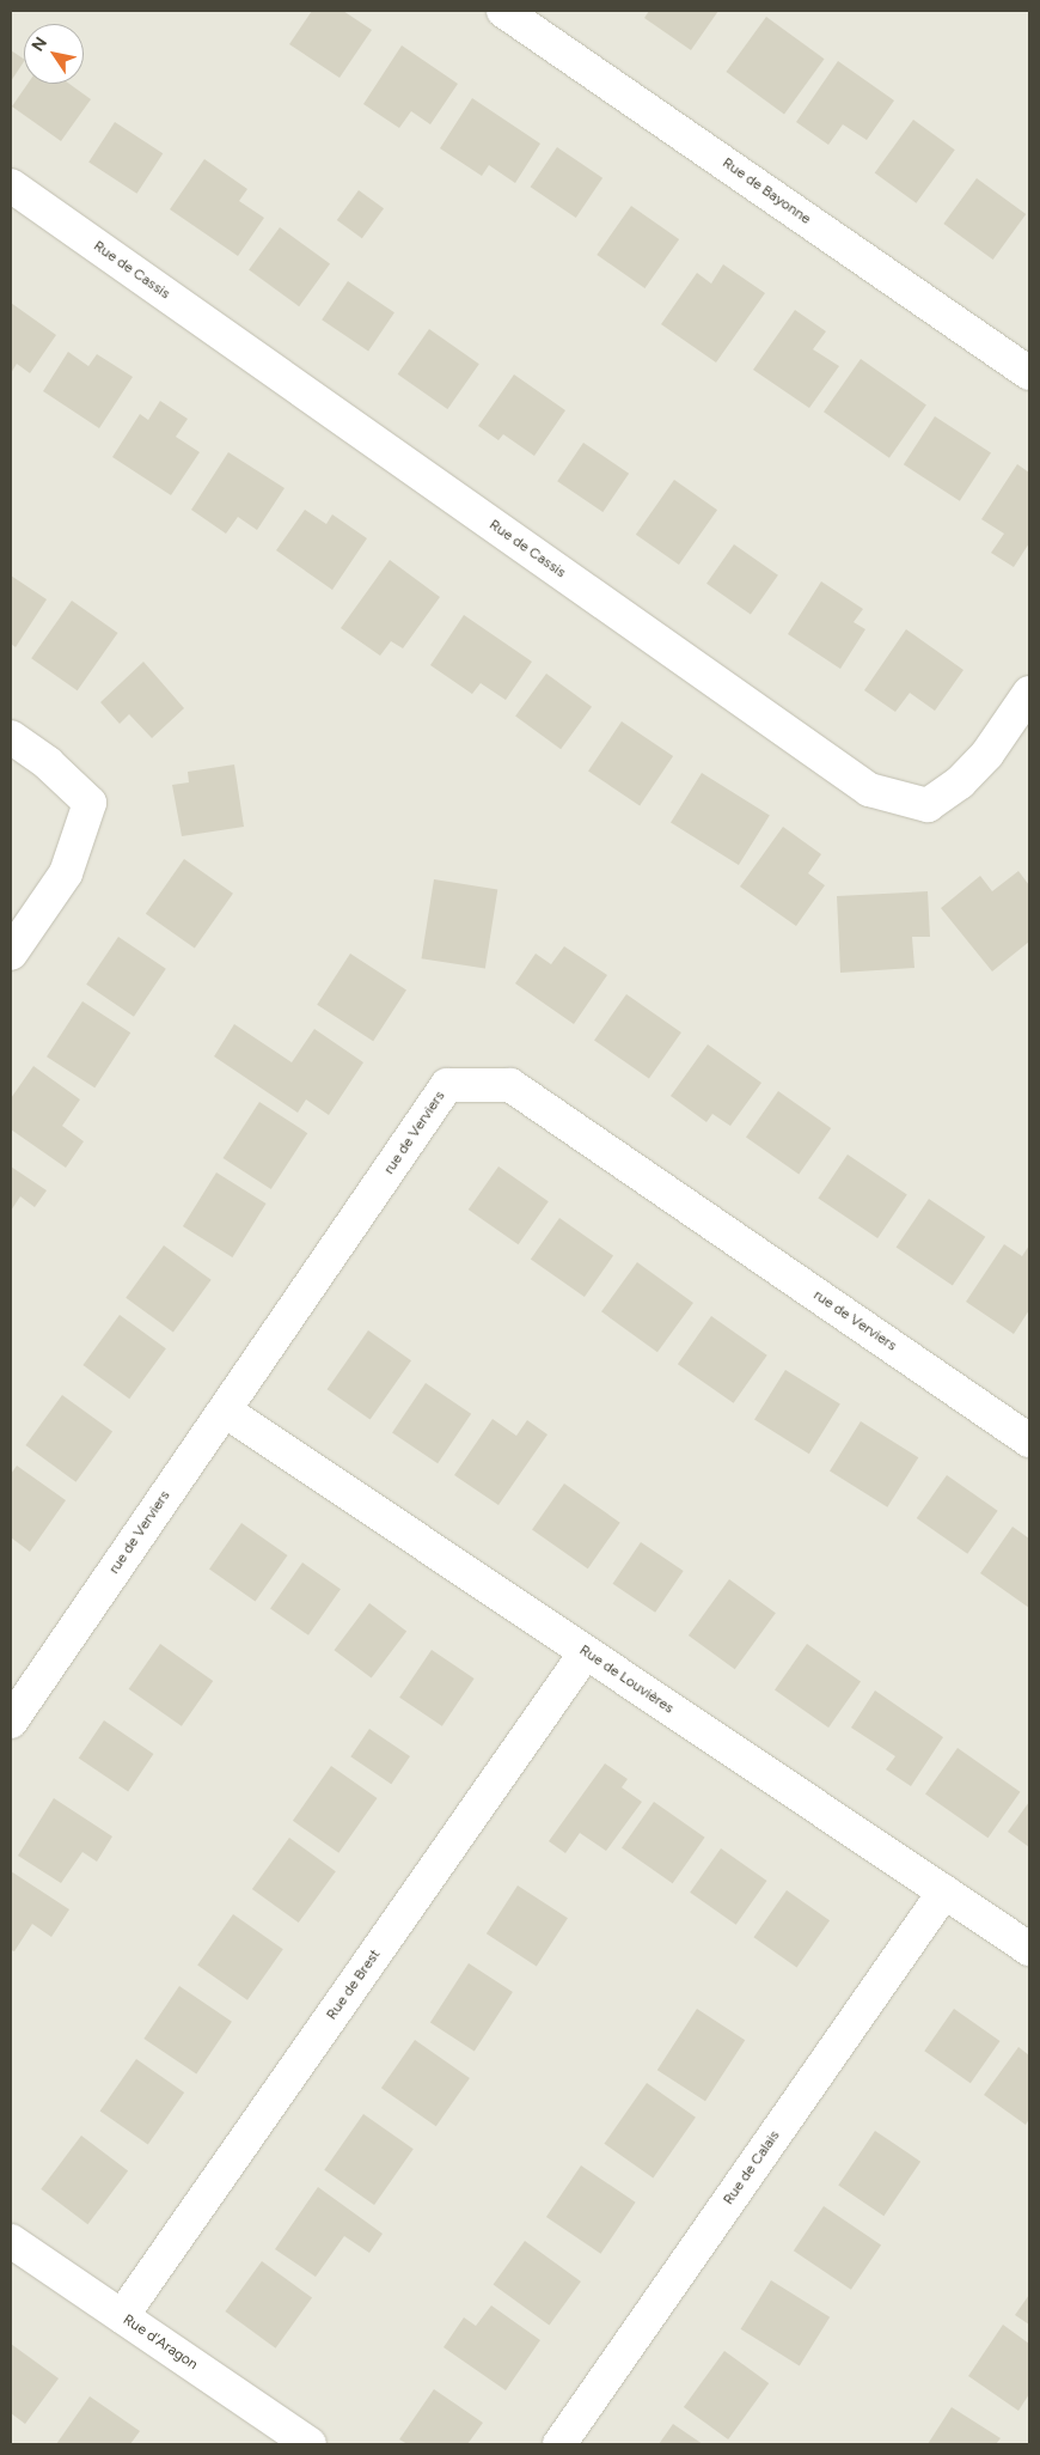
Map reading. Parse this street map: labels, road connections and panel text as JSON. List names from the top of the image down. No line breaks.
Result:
{"streets":{"street":["Rue de Bayonne","Rue de Cassis","rue de Verviers","Rue de Louvières","Rue de Brest","Rue de Calais","Rue d'Aragon"]},"crossings":[["rue de Verviers","Rue de Louvières"],["Rue de Louvières","Rue de Brest"],["Rue de Louvières","Rue de Calais"],["Rue de Brest","Rue d'Aragon"]],"north":"top left"}
